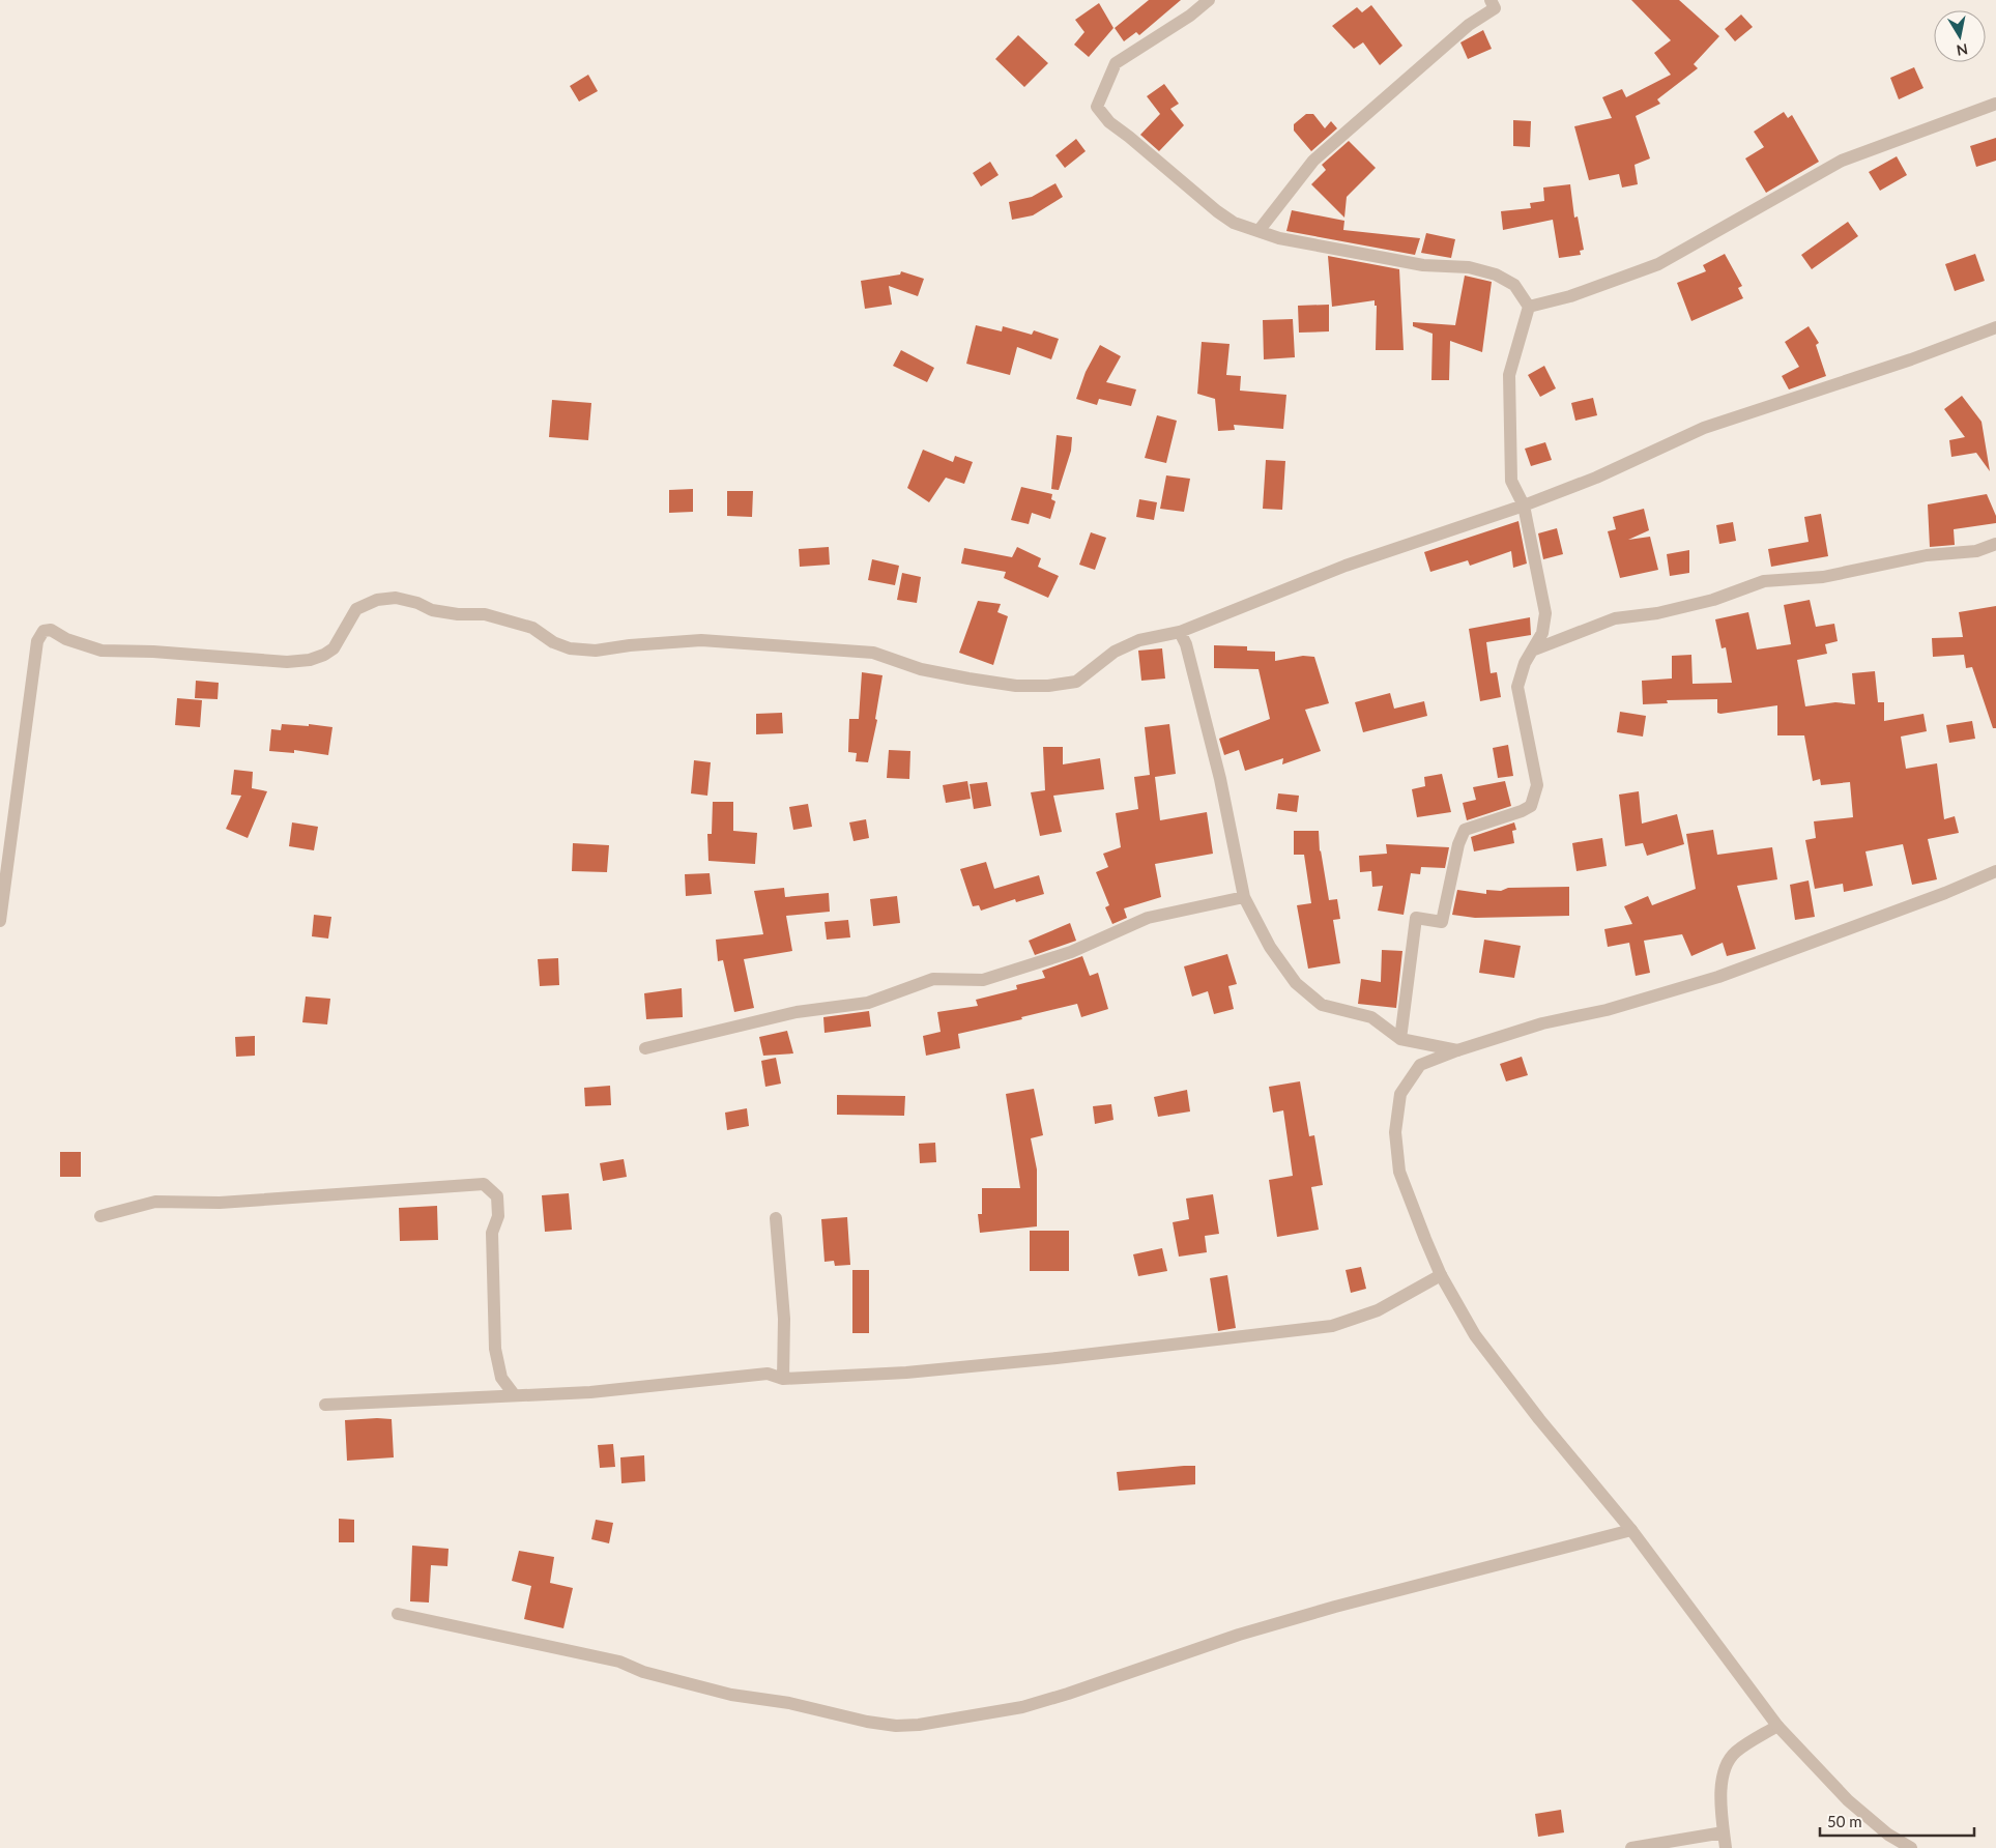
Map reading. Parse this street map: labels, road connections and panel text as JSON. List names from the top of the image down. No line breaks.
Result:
{"scale_bar":"50 m","north":"bottom"}
